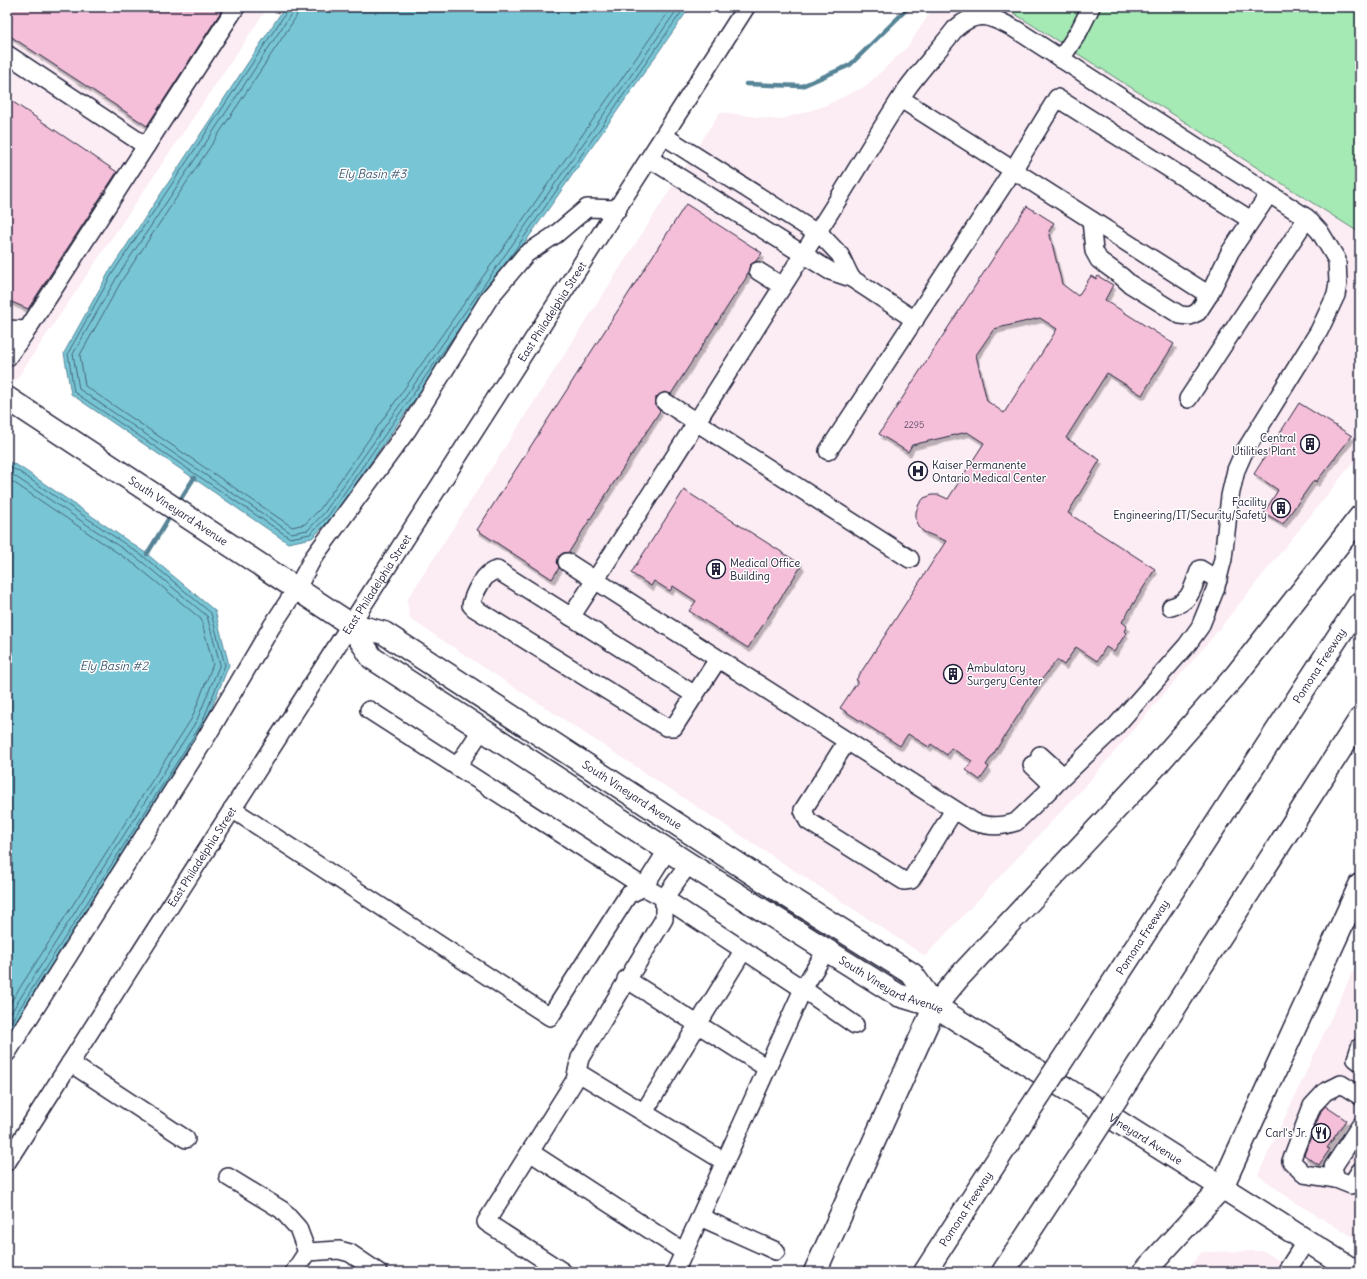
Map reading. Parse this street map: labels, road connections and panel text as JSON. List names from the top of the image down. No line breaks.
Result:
{"streets":{"main road":["South Vineyard Avenue","Pomona Freeway","Vineyard Avenue"],"street":["East Philadelphia Street"]},"crossings":[["East Philadelphia Street","South Vineyard Avenue"],["South Vineyard Avenue","Vineyard Avenue"]],"water":["Ely Basin #3","Ely Basin #2"],"places":{"building":["Central Utilities Plant","Facility Engineering/IT/Security/Safety","Medical Office Building","Ambulatory Surgery Center"],"hospital":["Kaiser Permanente Ontario Medical Center"],"restaurant":["Carl's Jr."]},"house_numbers":["2295"]}
